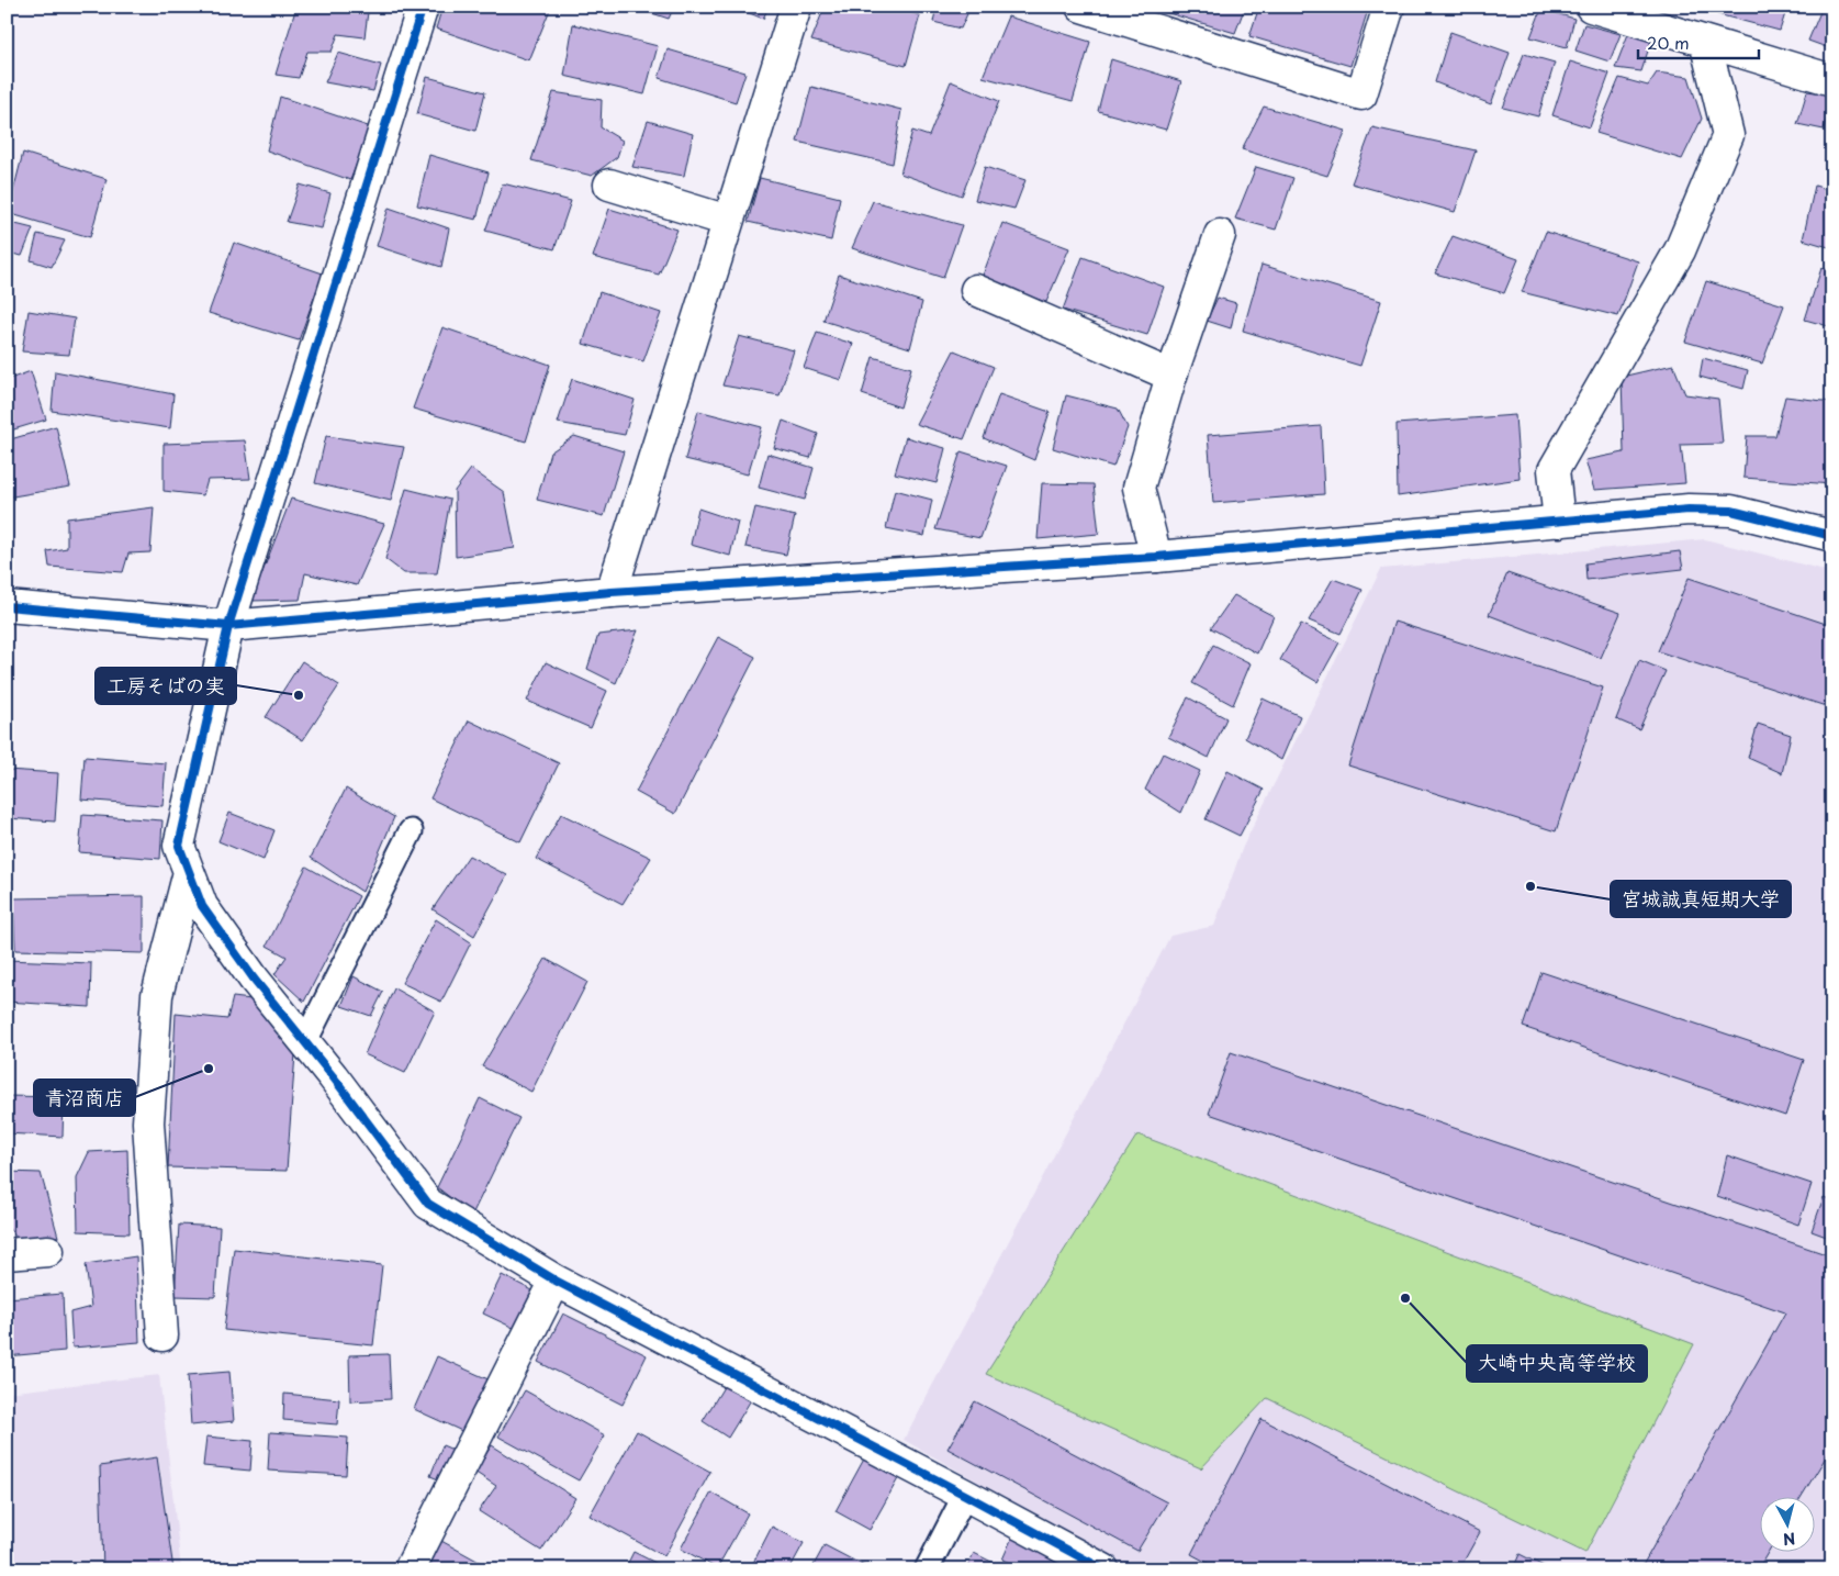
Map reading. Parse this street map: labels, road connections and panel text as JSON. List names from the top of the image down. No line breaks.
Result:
{"places":["工房そばの実","宮城誠真短期大学","青沼商店","大崎中央高等学校"],"scale_bar":"20 m","north":"bottom"}
